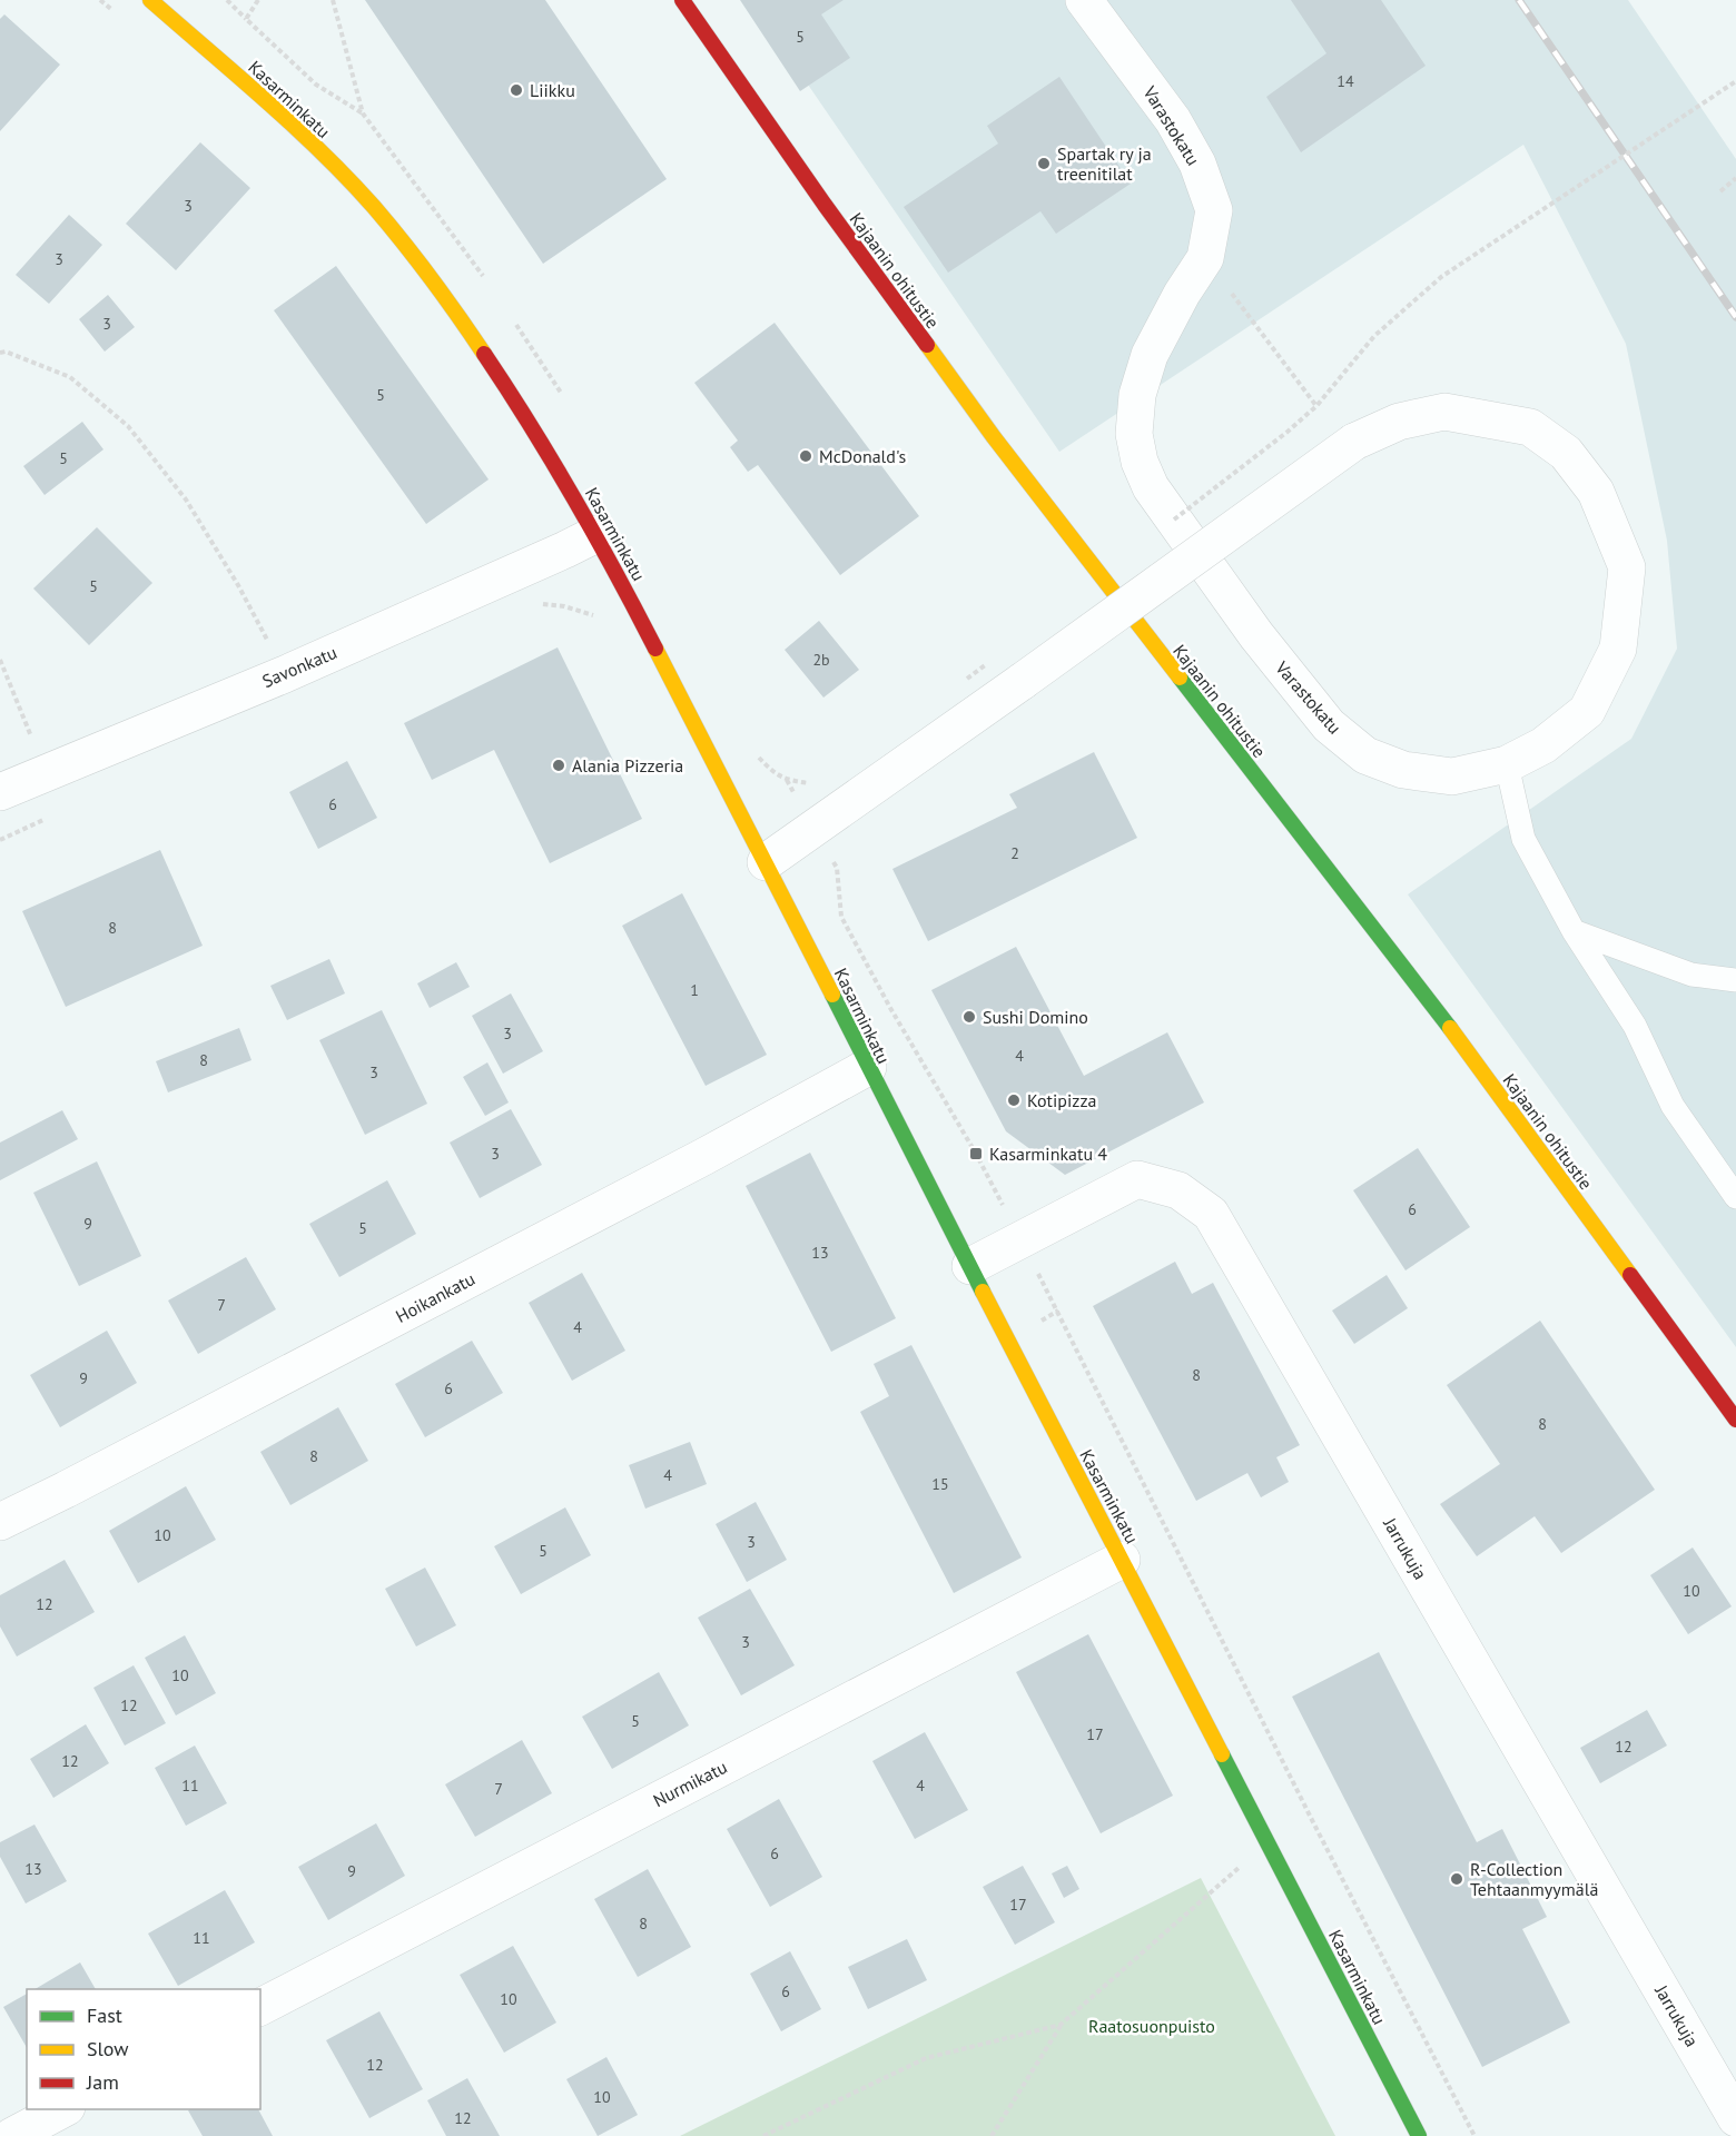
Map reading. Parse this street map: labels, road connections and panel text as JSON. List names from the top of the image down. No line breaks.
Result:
{"streets":{"main road":["Kasarminkatu","Kajaanin ohitustie"],"street":["Varastokatu","Savonkatu","Hoikankatu","Jarrukuja","Nurmikatu"]},"crossings":[["Kasarminkatu","Varastokatu"],["Kasarminkatu","Savonkatu"],["Kasarminkatu","Hoikankatu"],["Kasarminkatu","Jarrukuja"],["Kasarminkatu","Nurmikatu"]],"parks":["Raatosuonpuisto"],"places":{"other":["Liikku","Spartak ry ja treenitilat","McDonald's","Alania Pizzeria","Sushi Domino","Kotipizza","R-Collection Tehtaanmyymälä"],"transit":["Kasarminkatu 4"]},"house_numbers":["5","14","3","3","3","5","5","5","2b","6","2","8","1","3","4","8","3","3","6","9","5","13","7","4","8","9","6","8","8","4","15","10","3","5","10","12","3","10","12","5","17","12","12","11","4","7","6","13","9","17","8","11","6","10","12","10","12"],"legend":["Fast","Slow","Jam"]}
